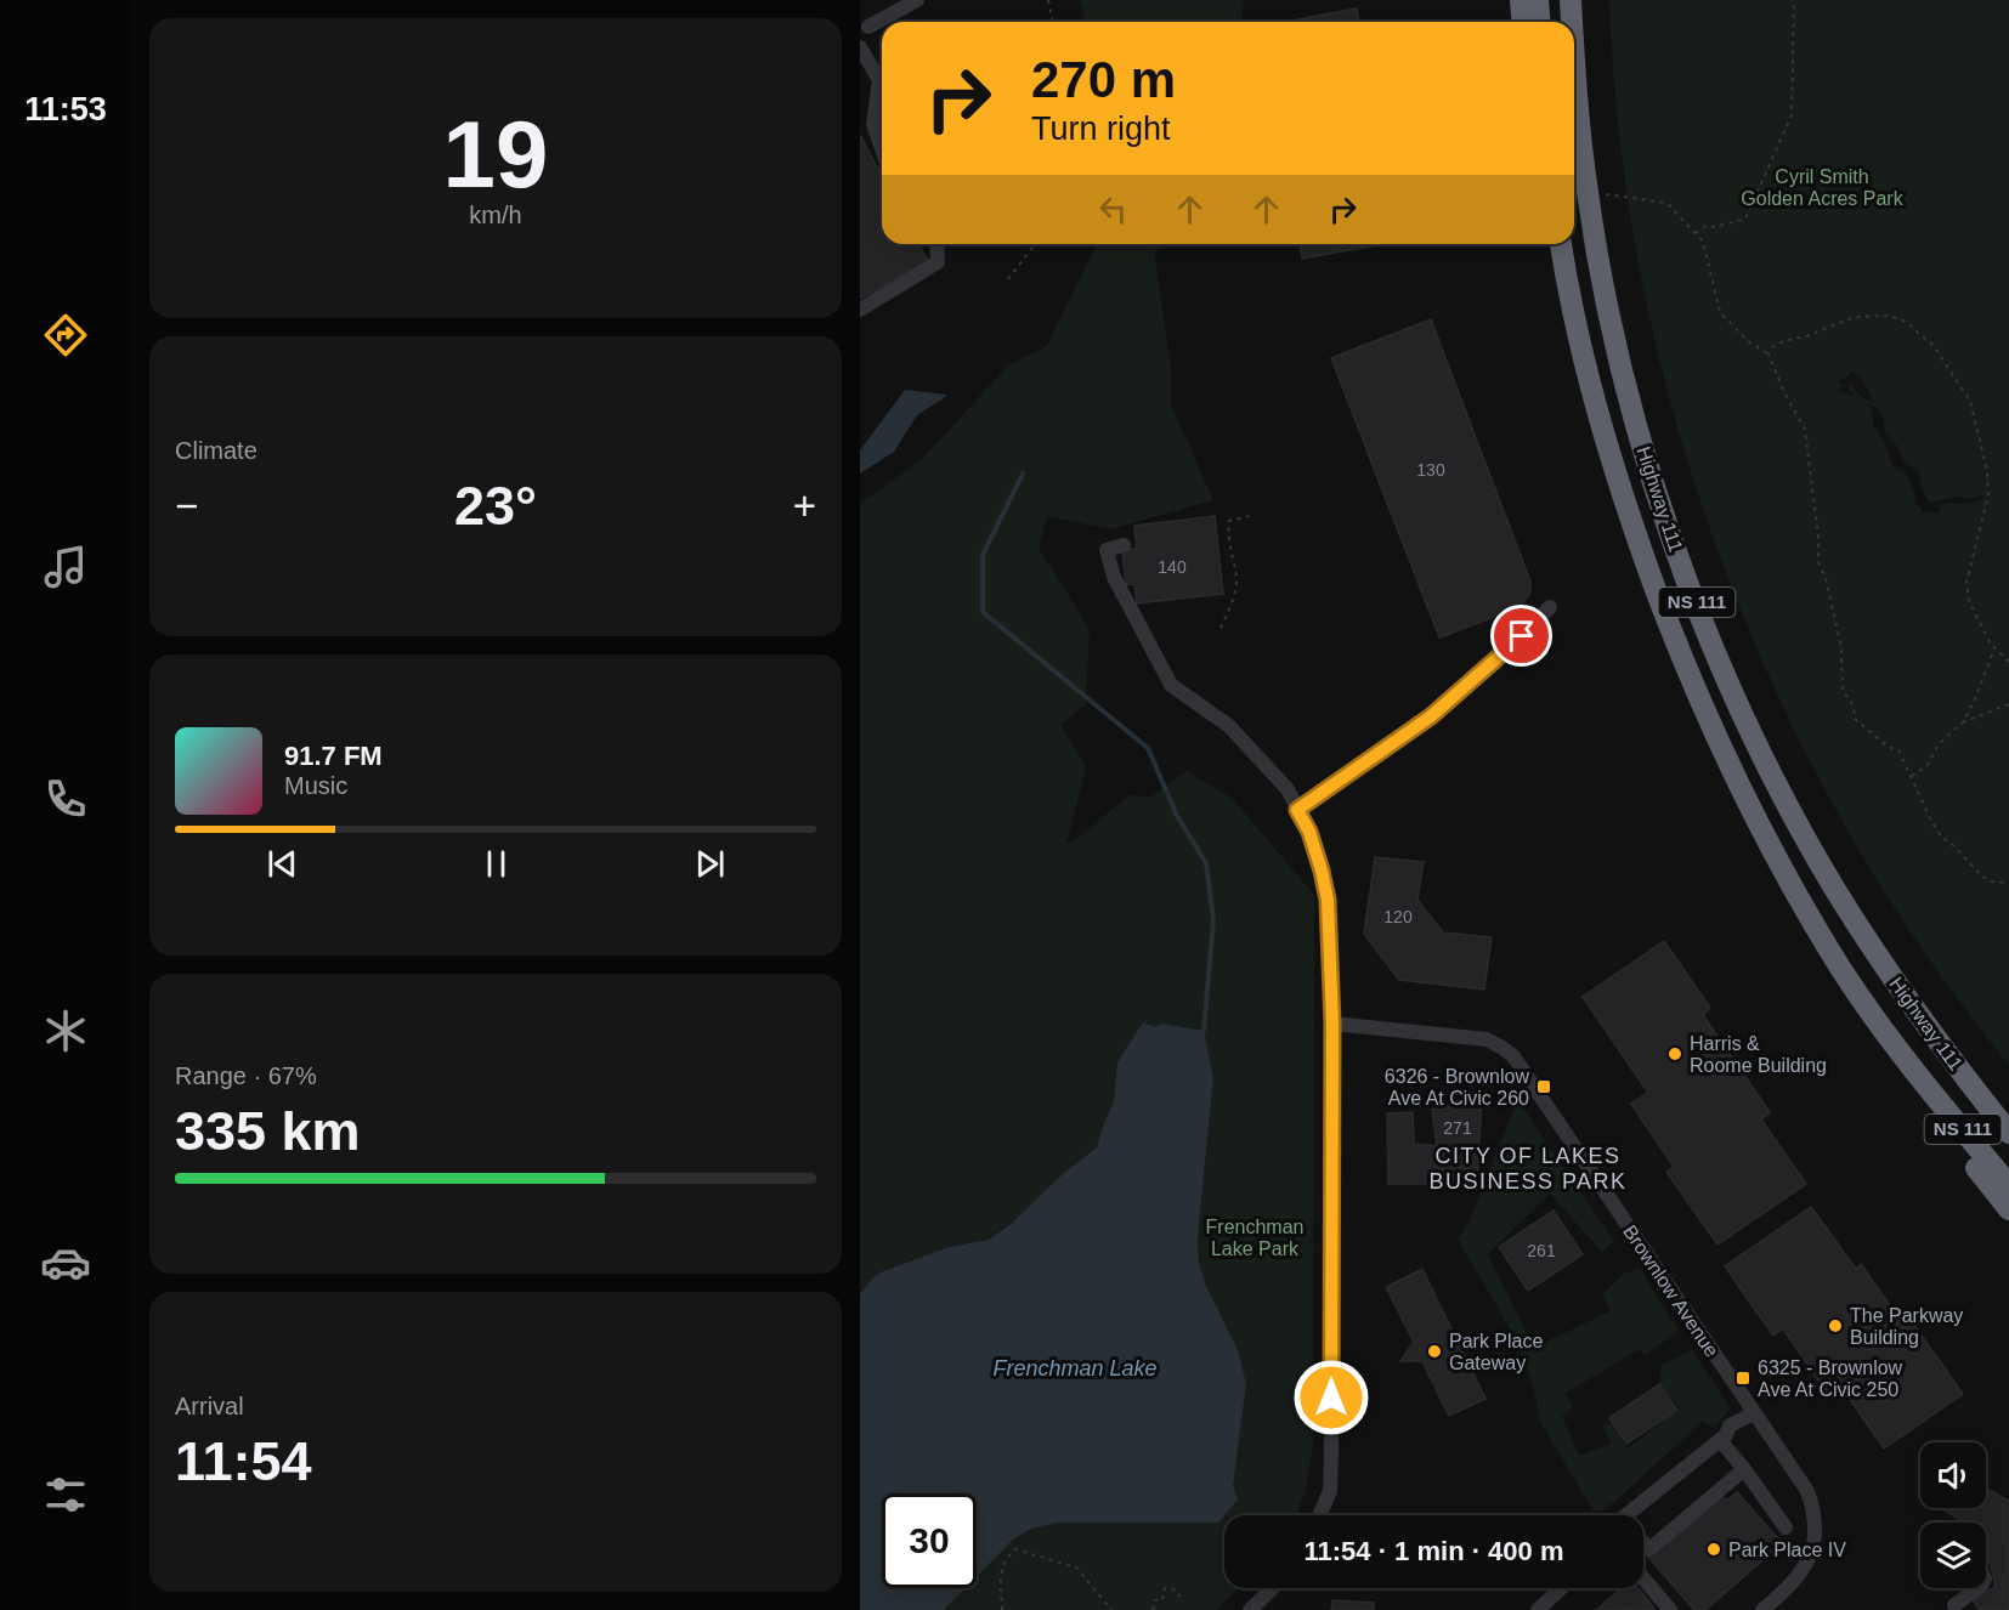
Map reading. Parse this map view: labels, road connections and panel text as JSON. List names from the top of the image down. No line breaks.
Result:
{"streets":{"highway":["Highway 111","NS 111"],"street":["Brownlow Avenue"]},"districts":["CITY OF LAKES BUSINESS PARK"],"water":["Frenchman Lake"],"parks":["Cyril Smith Golden Acres Park","Frenchman Lake Park"],"places":{"other":["Harris & Roome Building","The Parkway Building","Park Place Gateway","Park Place IV"],"transit":["6326 - Brownlow Ave At Civic 260","6325 - Brownlow Ave At Civic 250"]},"house_numbers":["130","140","120","271","261"],"page":{"tabs":"11:53","tile":[["19","km/h"],"Climate",["Range · 67%","335 km"],["Arrival","11:54"]],"turn":["270 m","Turn right"],"heat":["−","23°","+"],"song":["91.7 FM","Music"],"limit":"30","trip":"11:54 · 1 min · 400 m"}}
